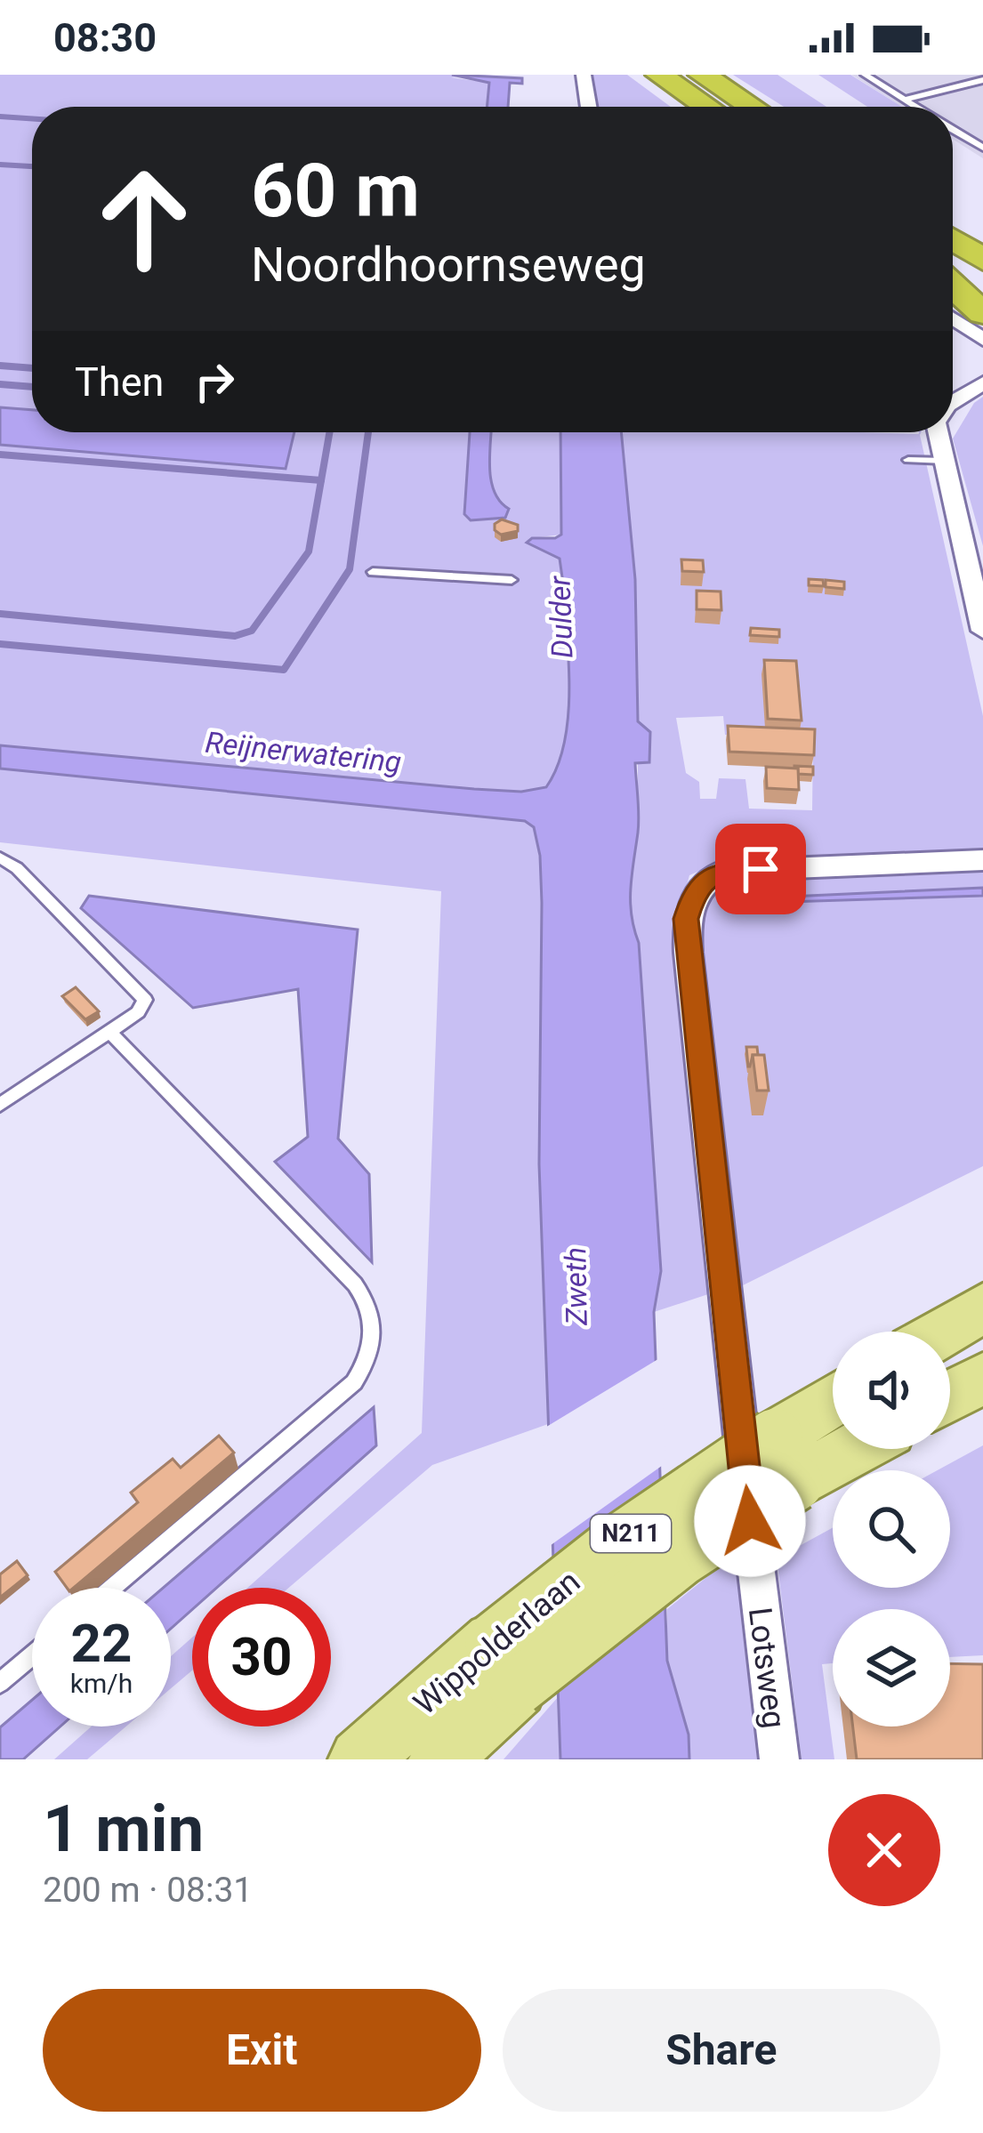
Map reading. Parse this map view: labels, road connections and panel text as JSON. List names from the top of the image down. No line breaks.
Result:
{"streets":{"main road":["N211","Wippolderlaan"],"street":["Lotsweg"]},"water":["Dulder","Reijnerwatering","Zweth"],"page":{"status":"08:30","turn":["60 m","Noordhoornseweg"],"then":"Then","speed":"22 km/h","limit":"30","heading":["1 min","200 m · 08:31"],"buttons":["Exit","Share"]}}
